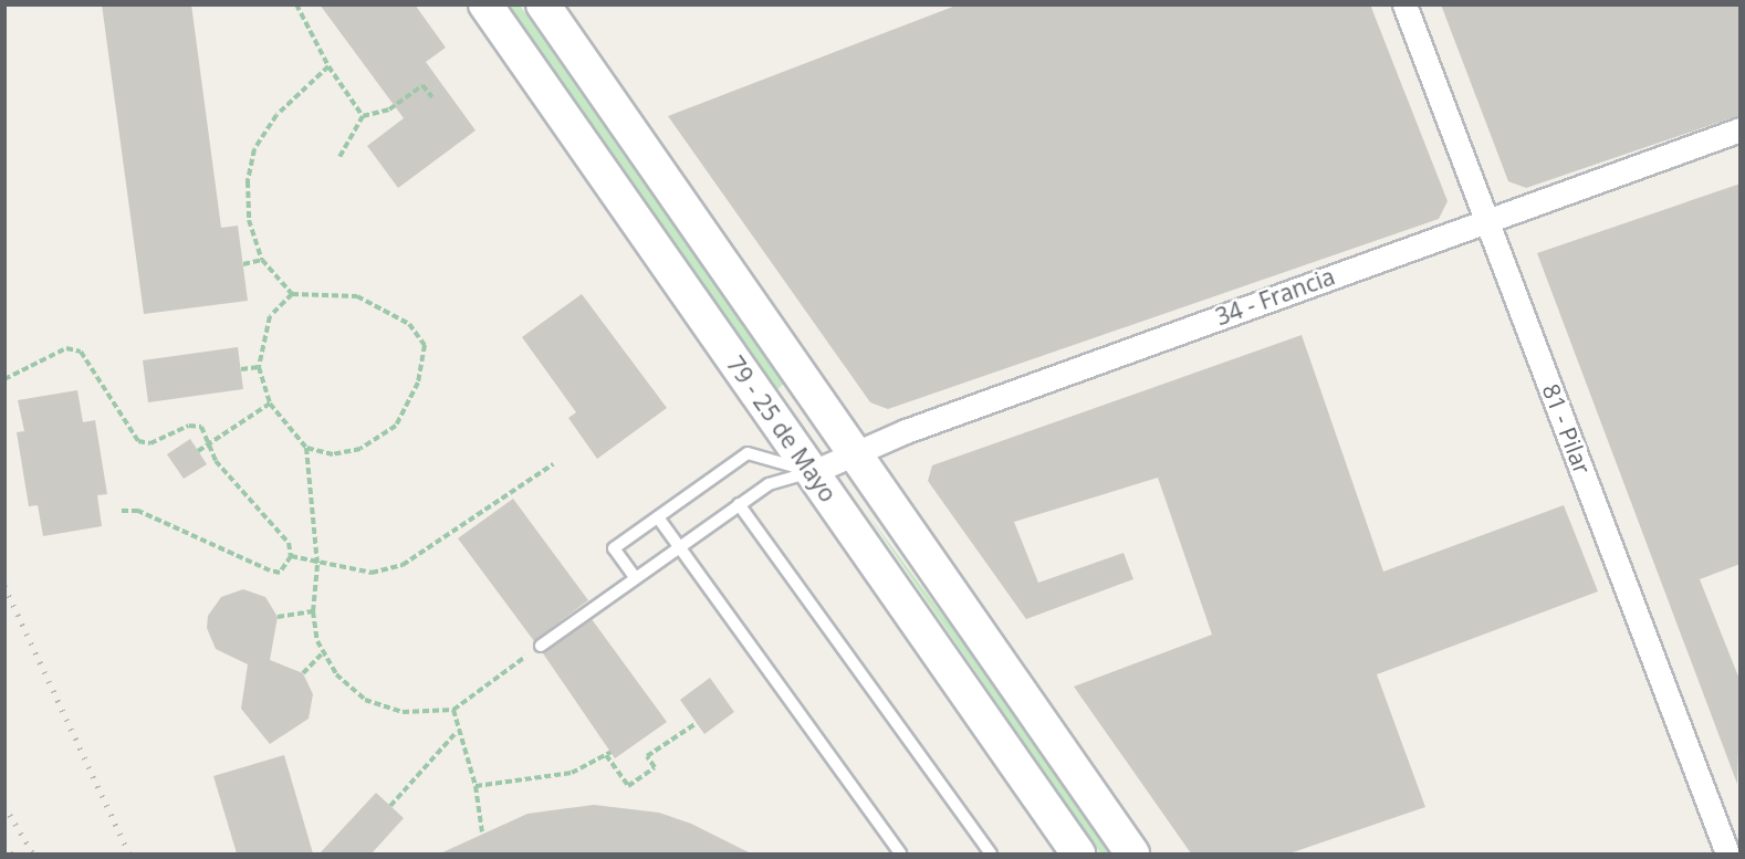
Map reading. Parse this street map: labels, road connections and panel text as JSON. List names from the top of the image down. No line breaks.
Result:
{"streets":{"main road":["79 - 25 de Mayo"],"street":["34 - Francia","81 - Pilar"]},"crossings":[["34 - Francia","79 - 25 de Mayo"],["34 - Francia","81 - Pilar"]]}
